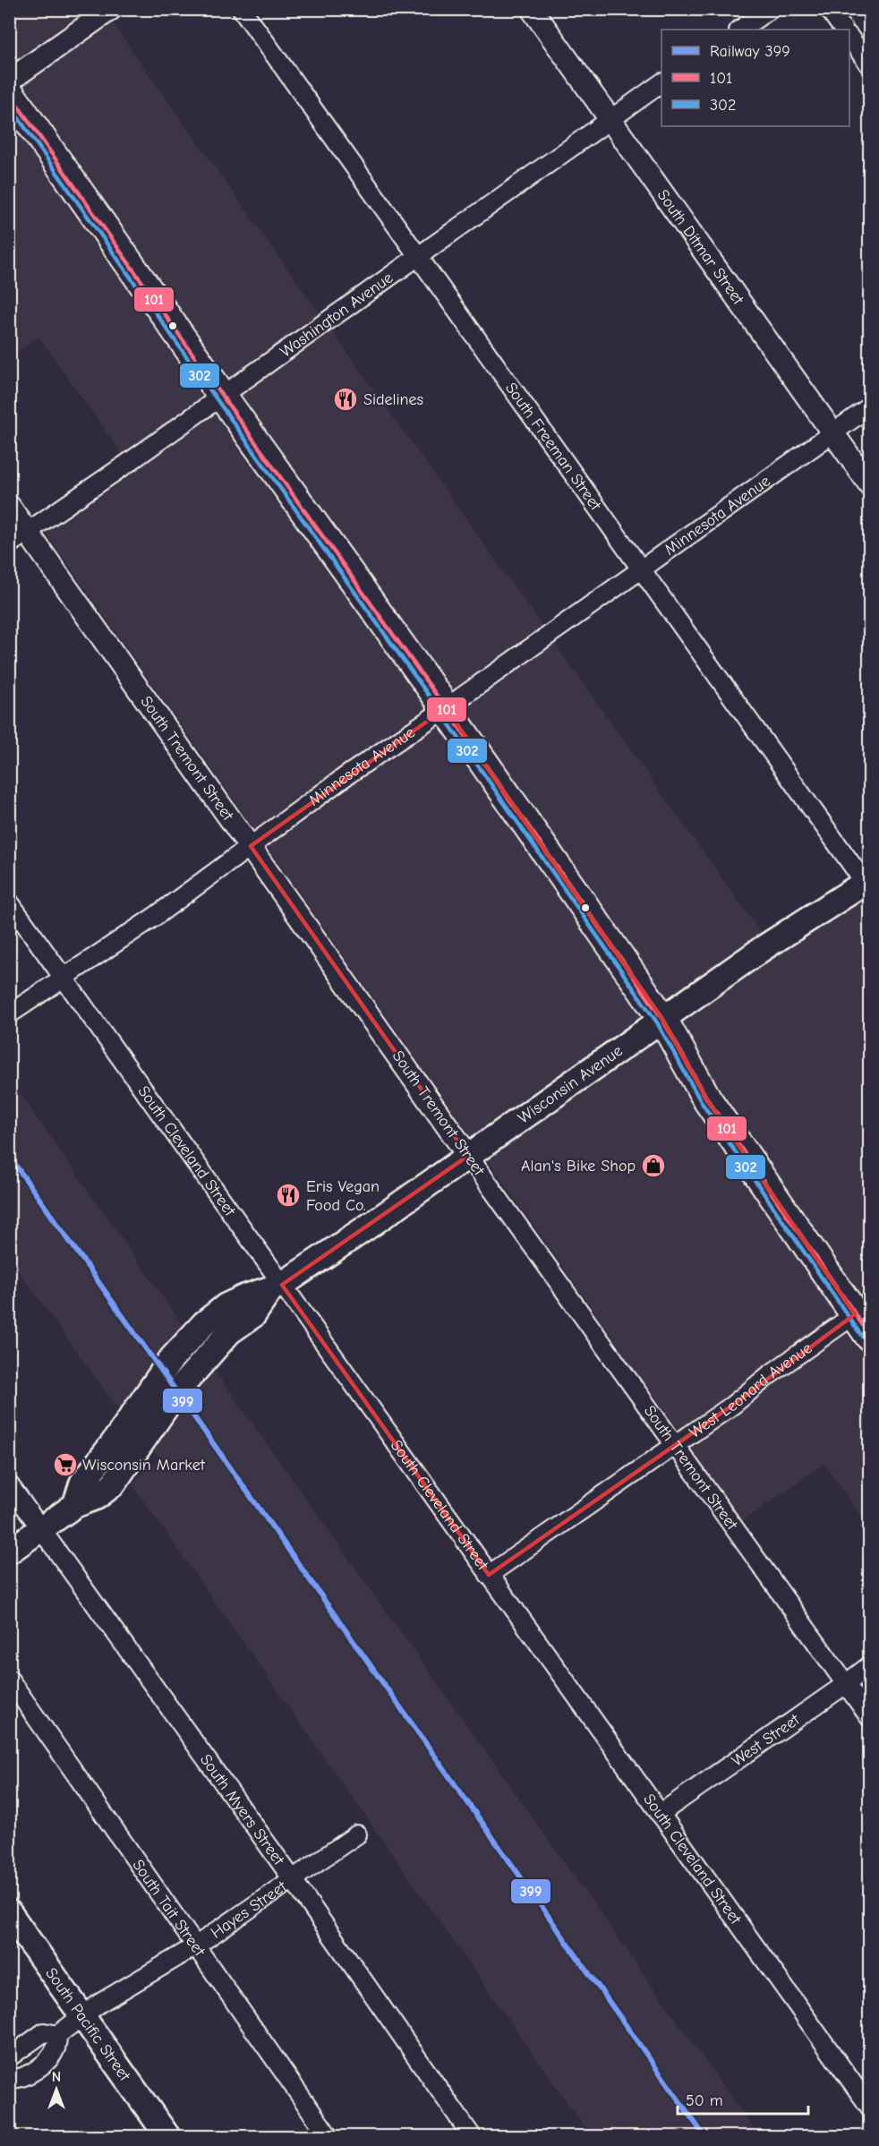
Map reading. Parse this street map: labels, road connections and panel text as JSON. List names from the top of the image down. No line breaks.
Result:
{"streets":{"main road":["Wisconsin Avenue","South Pacific Street"],"street":["South Ditmar Street","Washington Avenue","South Freeman Street","Minnesota Avenue","South Tremont Street","South Cleveland Street","West Leonard Avenue","West Street","South Myers Street","South Tait Street","Hayes Street"]},"crossings":[["South Ditmar Street","Washington Avenue"],["South Ditmar Street","Minnesota Avenue"],["Washington Avenue","South Freeman Street"],["Washington Avenue","South Tremont Street"],["South Freeman Street","Minnesota Avenue"],["South Freeman Street","Wisconsin Avenue"],["Minnesota Avenue","South Tremont Street"],["Minnesota Avenue","South Cleveland Street"],["South Tremont Street","Wisconsin Avenue"],["South Tremont Street","West Leonard Avenue"],["South Tremont Street","West Street"],["Wisconsin Avenue","South Cleveland Street"],["Wisconsin Avenue","South Myers Street"],["South Cleveland Street","West Leonard Avenue"],["South Cleveland Street","West Street"],["South Myers Street","Hayes Street"],["South Tait Street","Hayes Street"],["Hayes Street","South Pacific Street"]],"places":{"restaurant":["Sidelines","Eris Vegan Food Co."],"shop":["Alan's Bike Shop"],"supermarket":["Wisconsin Market"]},"lines":["transit line 101","transit line 302","rail line 399"],"legend":["Railway 399","101","302"],"scale_bar":"50 m","north":"top"}
